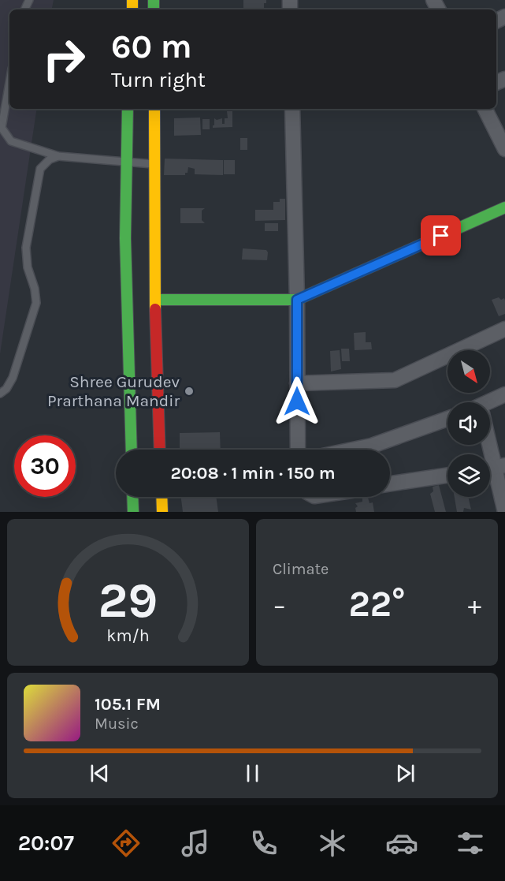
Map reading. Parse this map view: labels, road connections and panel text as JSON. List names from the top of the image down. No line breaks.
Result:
{"places":["Shree Gurudev Prarthana Mandir"],"north":"bottom right","page":{"turn":["60 m","Turn right"],"limit":"30","trip":"20:08 · 1 min · 150 m","tile":"Climate","heat":["−","22°","+"],"song":["105.1 FM","Music"],"tabs":"20:07","gauge":["29","km/h"]}}
